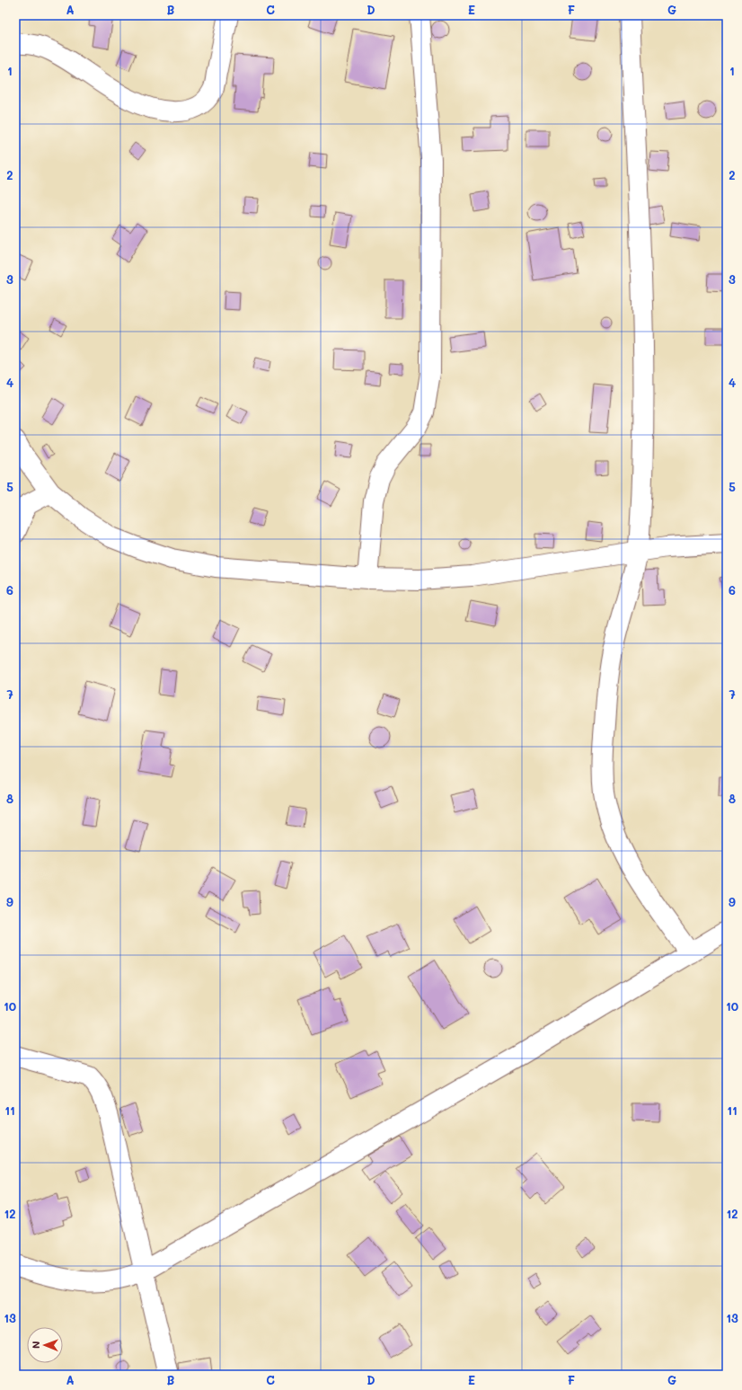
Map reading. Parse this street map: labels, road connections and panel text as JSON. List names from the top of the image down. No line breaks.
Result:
{"north":"left","grid":{"columns":["A","B","C","D","E","F","G"],"rows":["1","2","3","4","5","6","7","8","9","10","11","12","13"]}}
